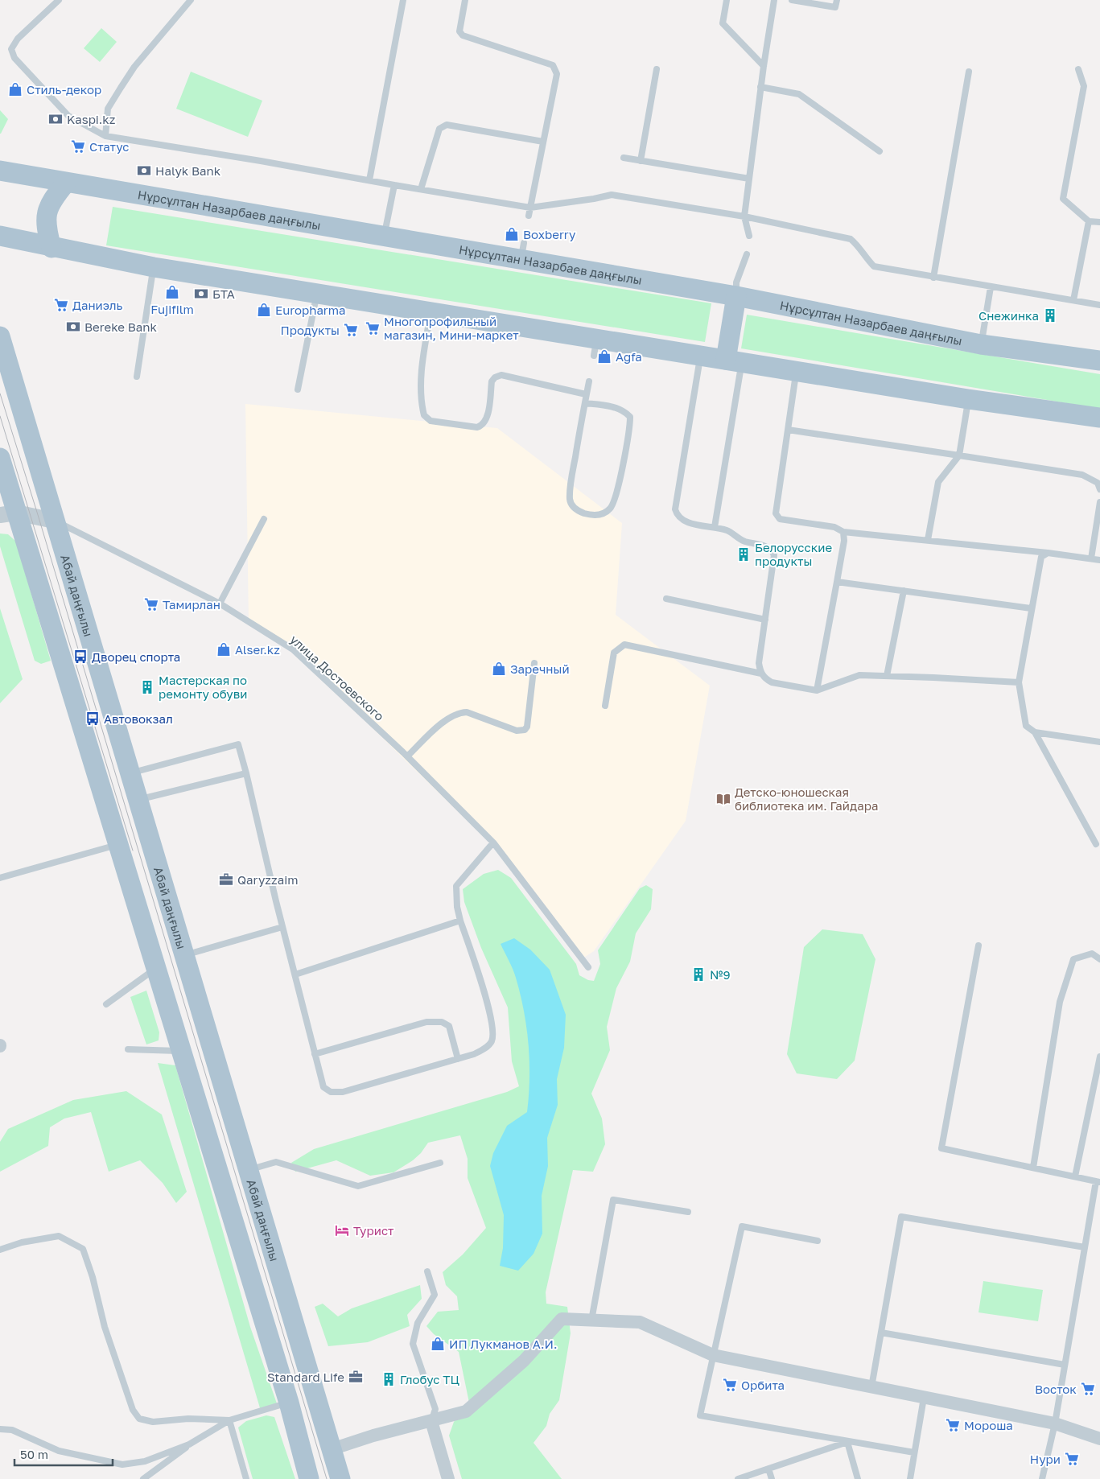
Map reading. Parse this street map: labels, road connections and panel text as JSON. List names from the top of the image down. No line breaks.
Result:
{"streets":{"main road":["Нұрсұлтан Назарбаев даңғылы","Абай даңғылы"],"lane":["улица Достоевского"]},"crossings":[["Абай даңғылы","улица Достоевского"]],"places":{"shop":["Стиль-декор","Boxberry","Fujifilm","Europharma","Agfa","Alser.kz","Заречный","ИП Лукманов А.И."],"bank":["Kaspi.kz","Halyk Bank","БТА","Bereke Bank"],"supermarket":["Статус","Даниэль","Многопрофильный магазин, Мини-маркет","Продукты","Тамирлан","Орбита","Восток","Мороша","Нури"],"building":["Снежинка","Белорусские продукты","Мастерская по ремонту обуви","№9","Глобус ТЦ"],"bus stop":["Дворец спорта","Автовокзал"],"library":["Детско-юношеская библиотека им. Гайдара"],"office":["Qaryzzaim","Standard Life"],"hotel":["Турист"]},"scale_bar":"50 m"}
